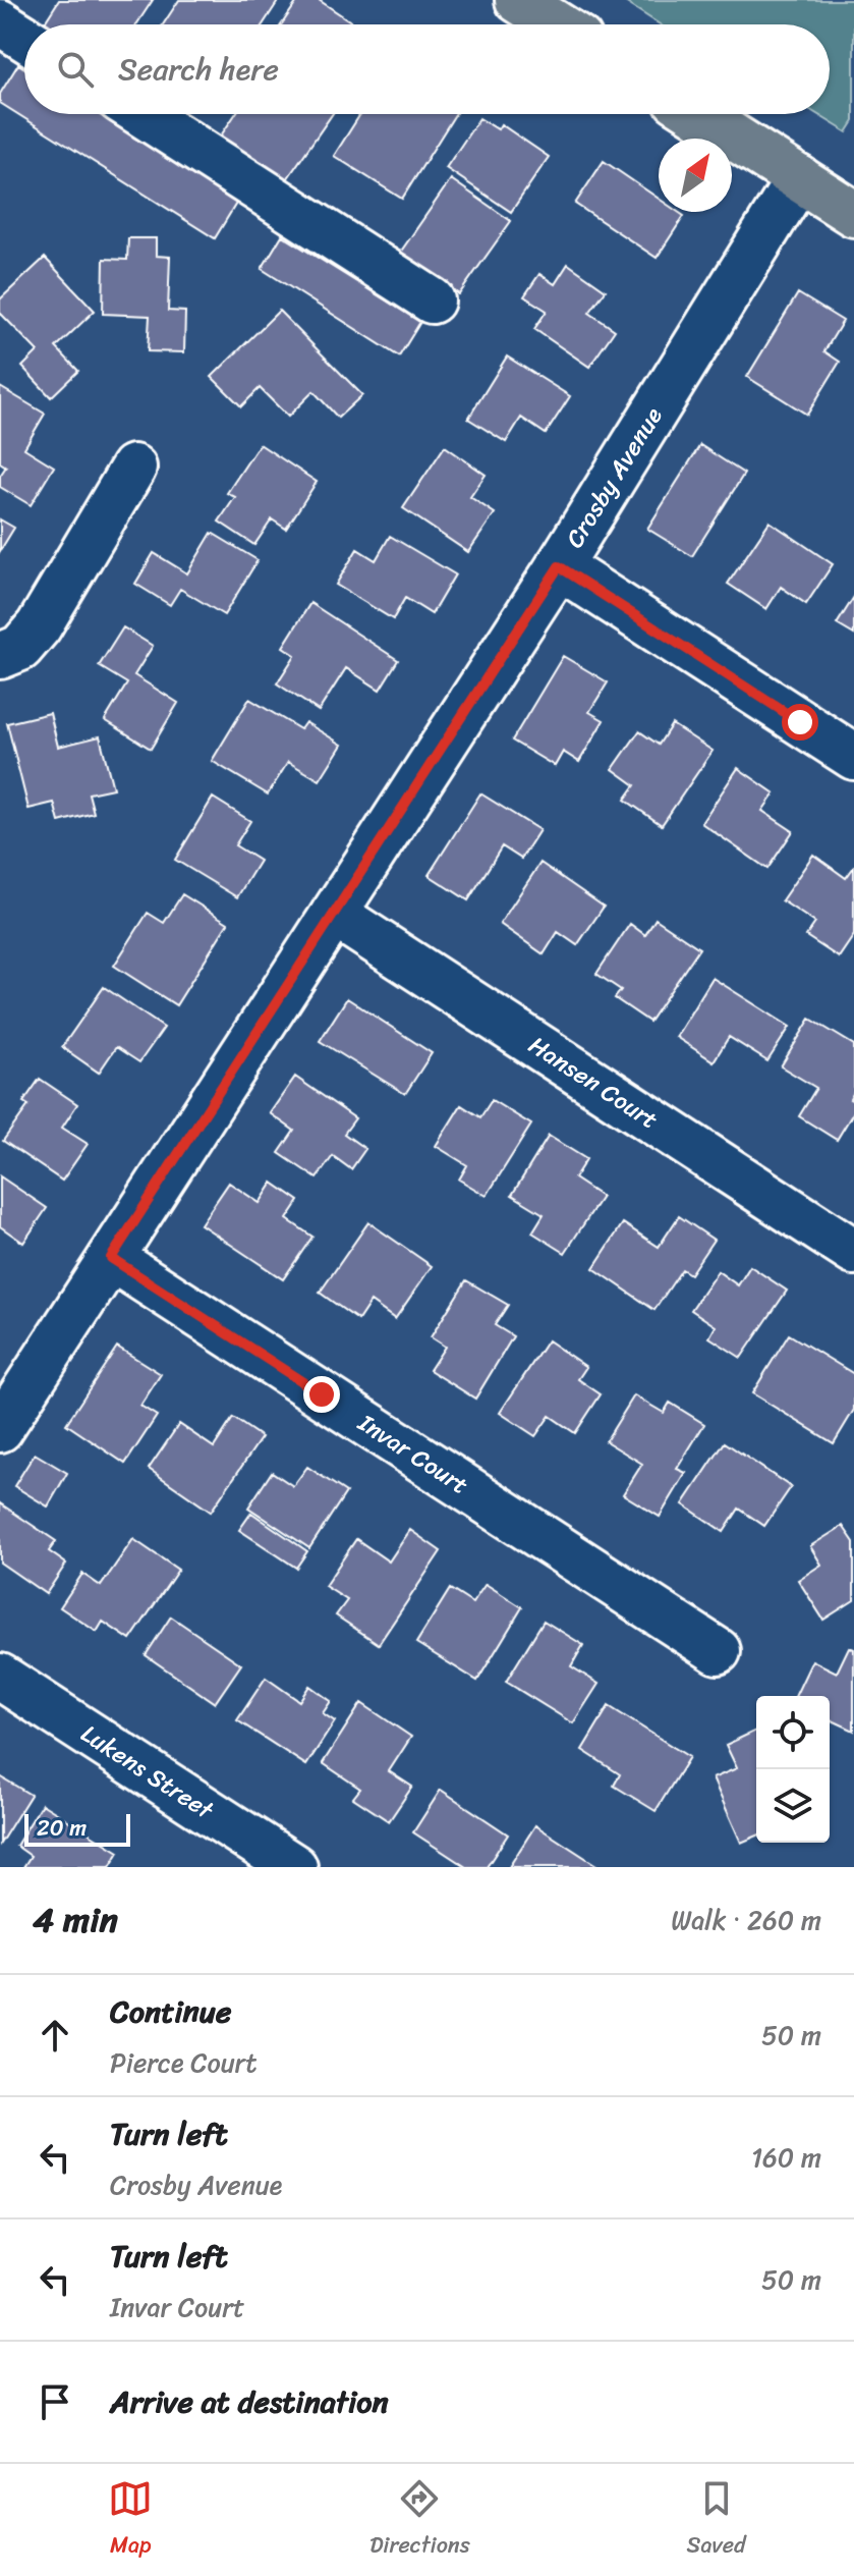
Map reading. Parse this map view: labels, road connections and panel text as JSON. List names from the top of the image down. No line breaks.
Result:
{"streets":{"street":["Crosby Avenue","Hansen Court","Invar Court","Lukens Street"]},"crossings":[["Crosby Avenue","Hansen Court"],["Crosby Avenue","Invar Court"]],"scale_bar":"20 m","north":"top right","page":{"search":"Search here","scale":"20 m","heading":["4 min","Walk · 260 m"],"list":[["Continue","Pierce Court","50 m"],["Turn left","Crosby Avenue","160 m"],["Turn left","Invar Court","50 m"],"Arrive at destination"],"nav":["Map","Directions","Saved"]}}
